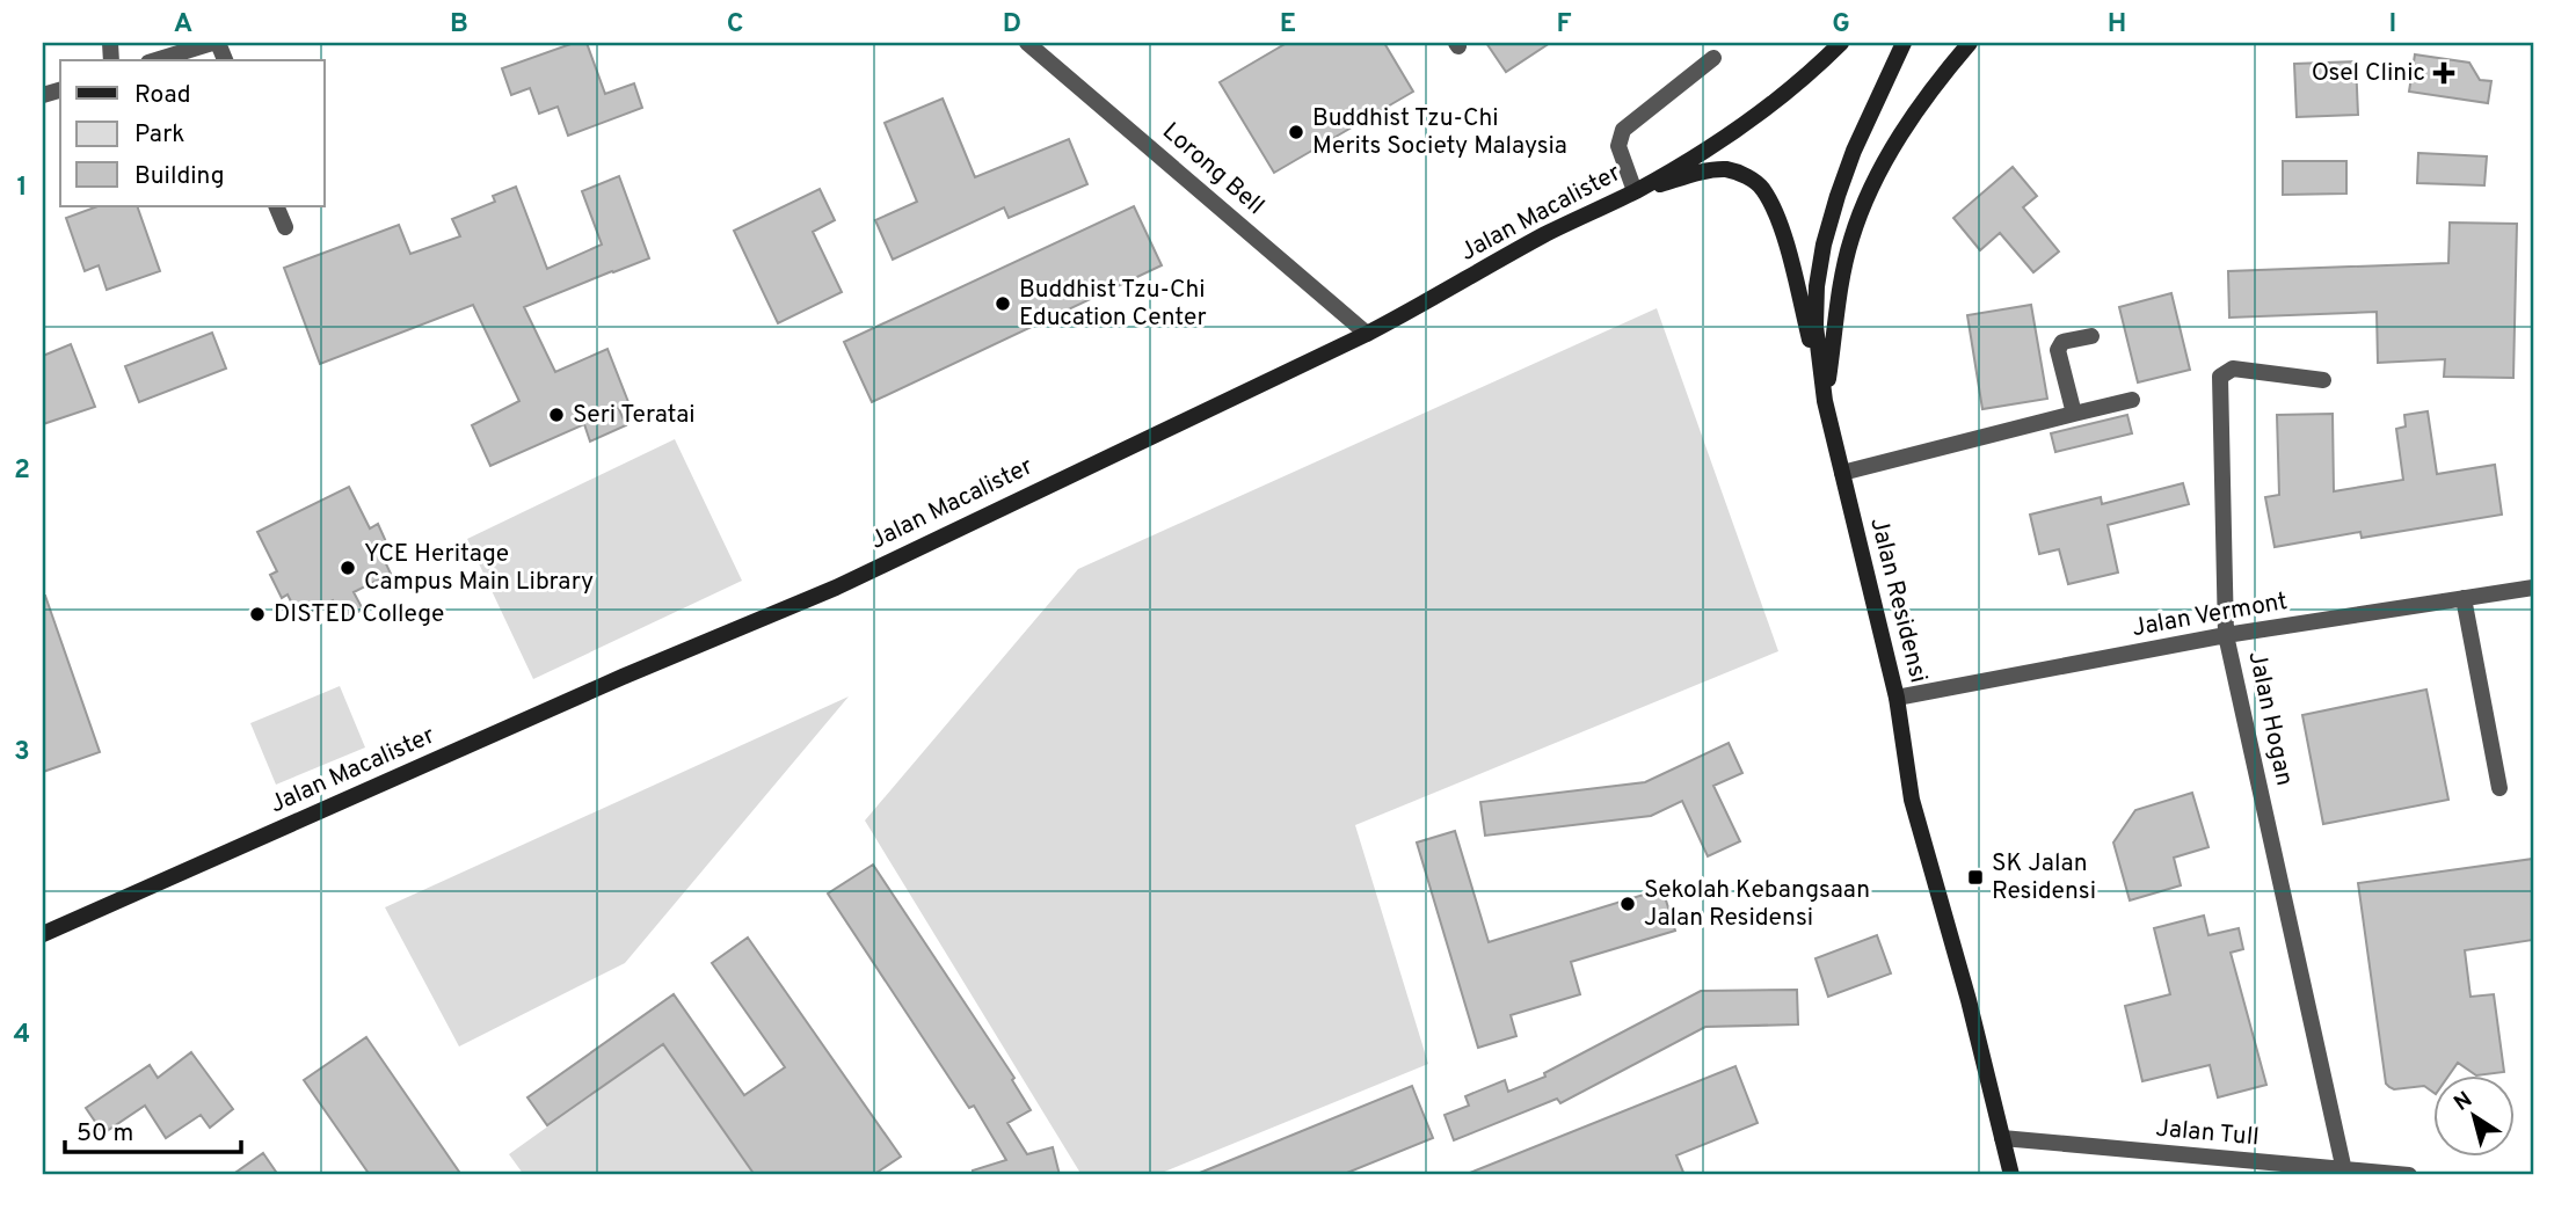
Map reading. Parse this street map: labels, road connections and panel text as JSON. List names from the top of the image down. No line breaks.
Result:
{"streets":{"main road":["Jalan Macalister","Jalan Residensi"],"street":["Lorong Bell","Jalan Vermont","Jalan Hogan","Jalan Tull"]},"crossings":[["Lorong Bell","Jalan Macalister"],["Jalan Residensi","Jalan Vermont"],["Jalan Residensi","Jalan Tull"],["Jalan Vermont","Jalan Hogan"],["Jalan Hogan","Jalan Tull"]],"places":{"health":["Osel Clinic"],"other":["Buddhist Tzu-Chi Merits Society Malaysia","Buddhist Tzu-Chi Education Center","Seri Teratai","YCE Heritage Campus Main Library","DISTED College","Sekolah Kebangsaan Jalan Residensi"],"transit":["SK Jalan Residensi"]},"legend":["Road","Park","Building"],"scale_bar":"50 m","north":"top left","grid":{"columns":["A","B","C","D","E","F","G","H","I"],"rows":["1","2","3","4"]}}
